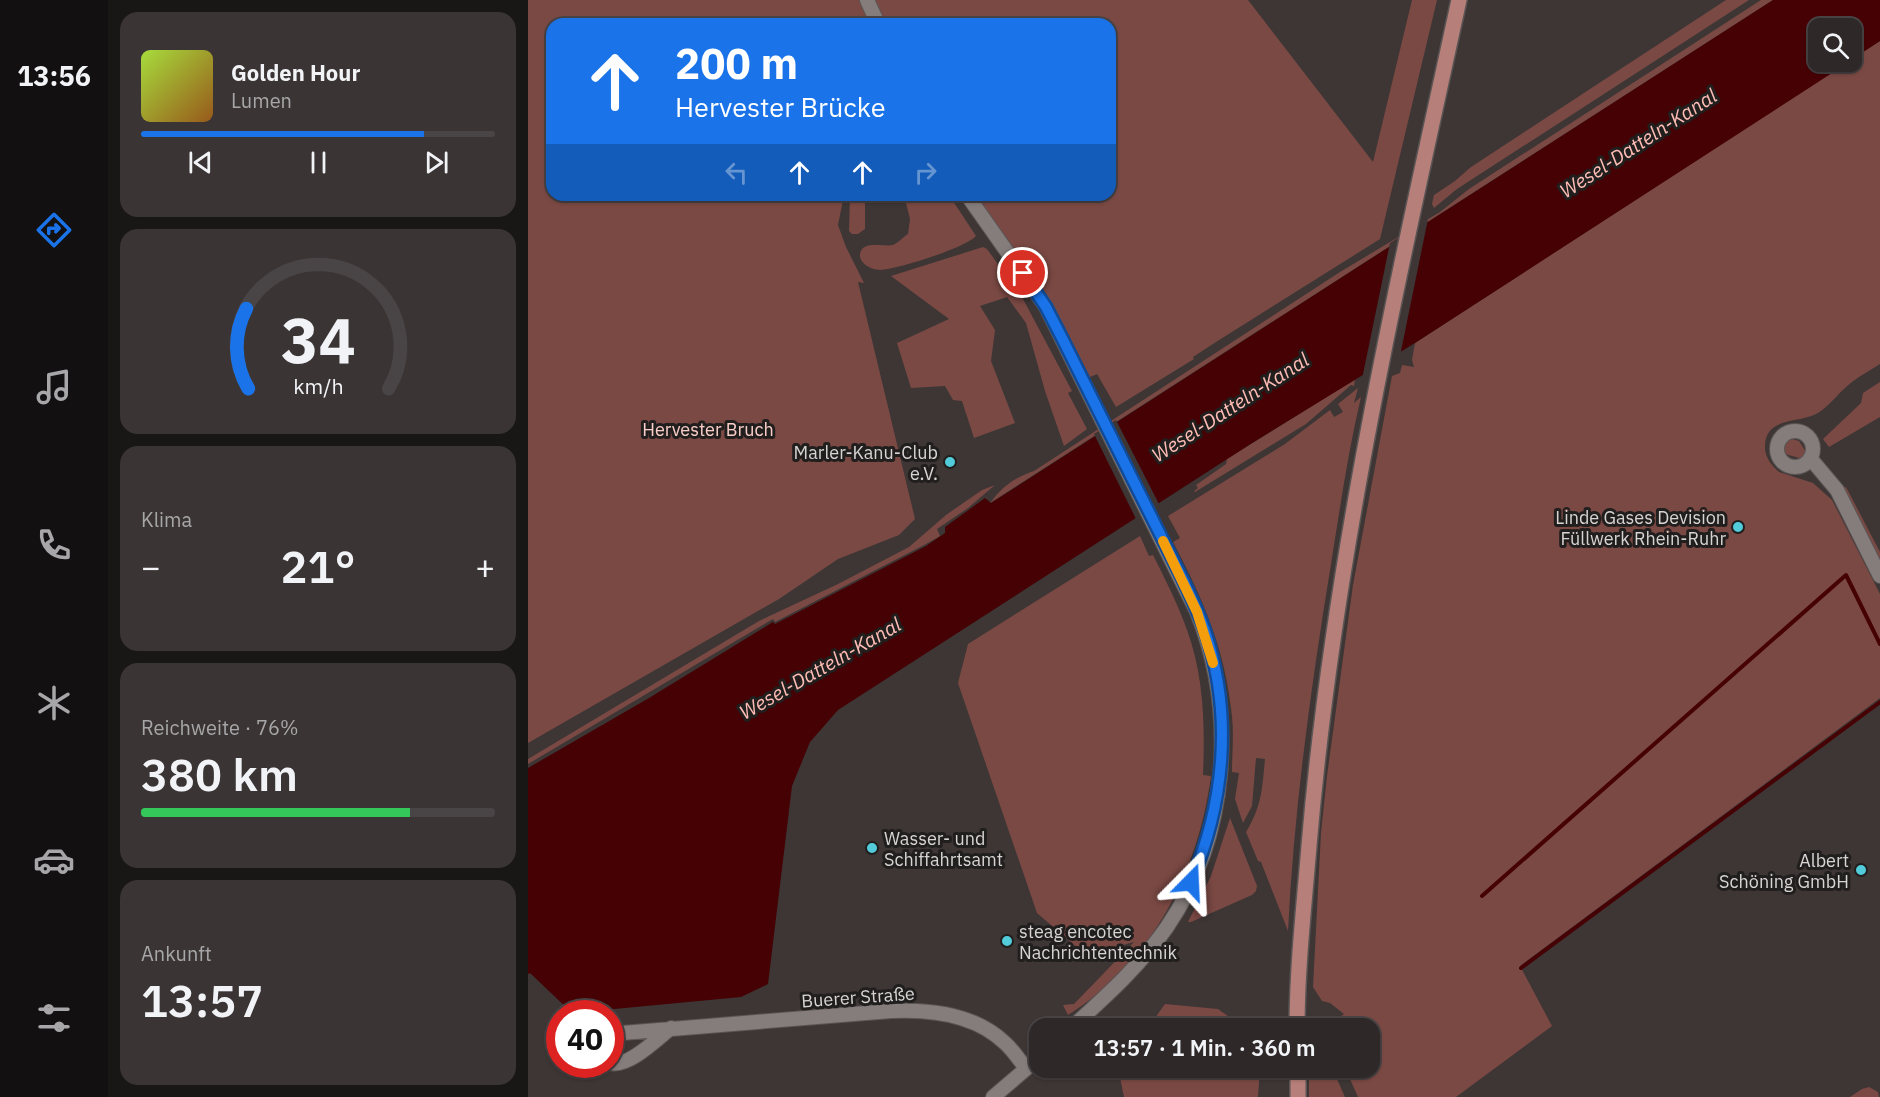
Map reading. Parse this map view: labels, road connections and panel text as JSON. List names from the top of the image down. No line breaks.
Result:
{"streets":{"street":["Buerer Straße"]},"water":["Wesel-Datteln-Kanal"],"parks":["Hervester Bruch"],"places":["Marler-Kanu-Club e.V.","Linde Gases Devision Füllwerk Rhein-Ruhr","Wasser- und Schiffahrtsamt","Albert Schöning GmbH","steag encotec Nachrichtentechnik"],"page":{"tabs":"13:56","turn":["200 m","Hervester Brücke"],"song":["Golden Hour","Lumen"],"tile":["Klima",["Reichweite · 76%","380 km"],["Ankunft","13:57"]],"heat":["−","21°","+"],"limit":"40","trip":"13:57 · 1 Min. · 360 m","gauge":["34","km/h"]}}
